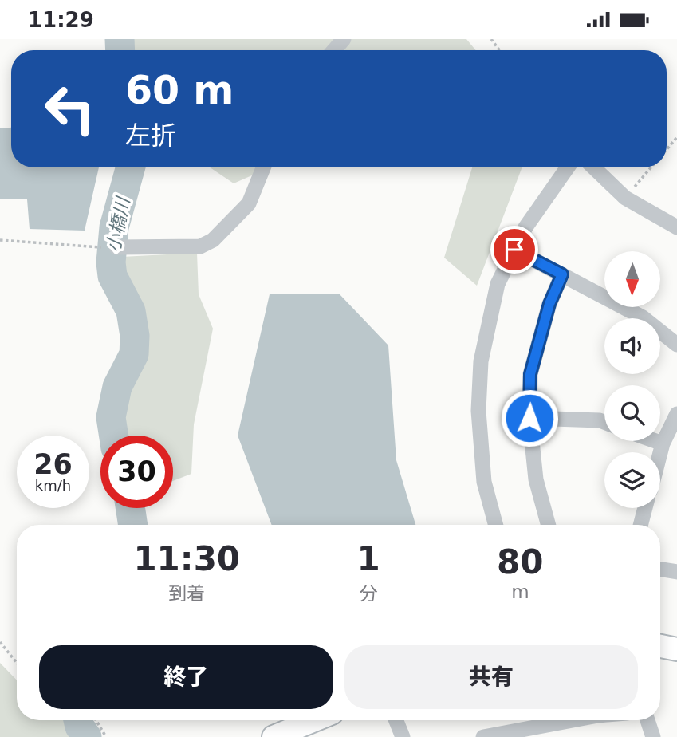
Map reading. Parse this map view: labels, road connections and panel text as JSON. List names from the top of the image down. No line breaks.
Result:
{"water":["小橋川"],"north":"bottom","page":{"status":"11:29","turn":["60 m","左折"],"speed":"26 km/h","limit":"30","eta":["11:30","到着","1","分","80","m"],"buttons":["終了","共有"]}}
